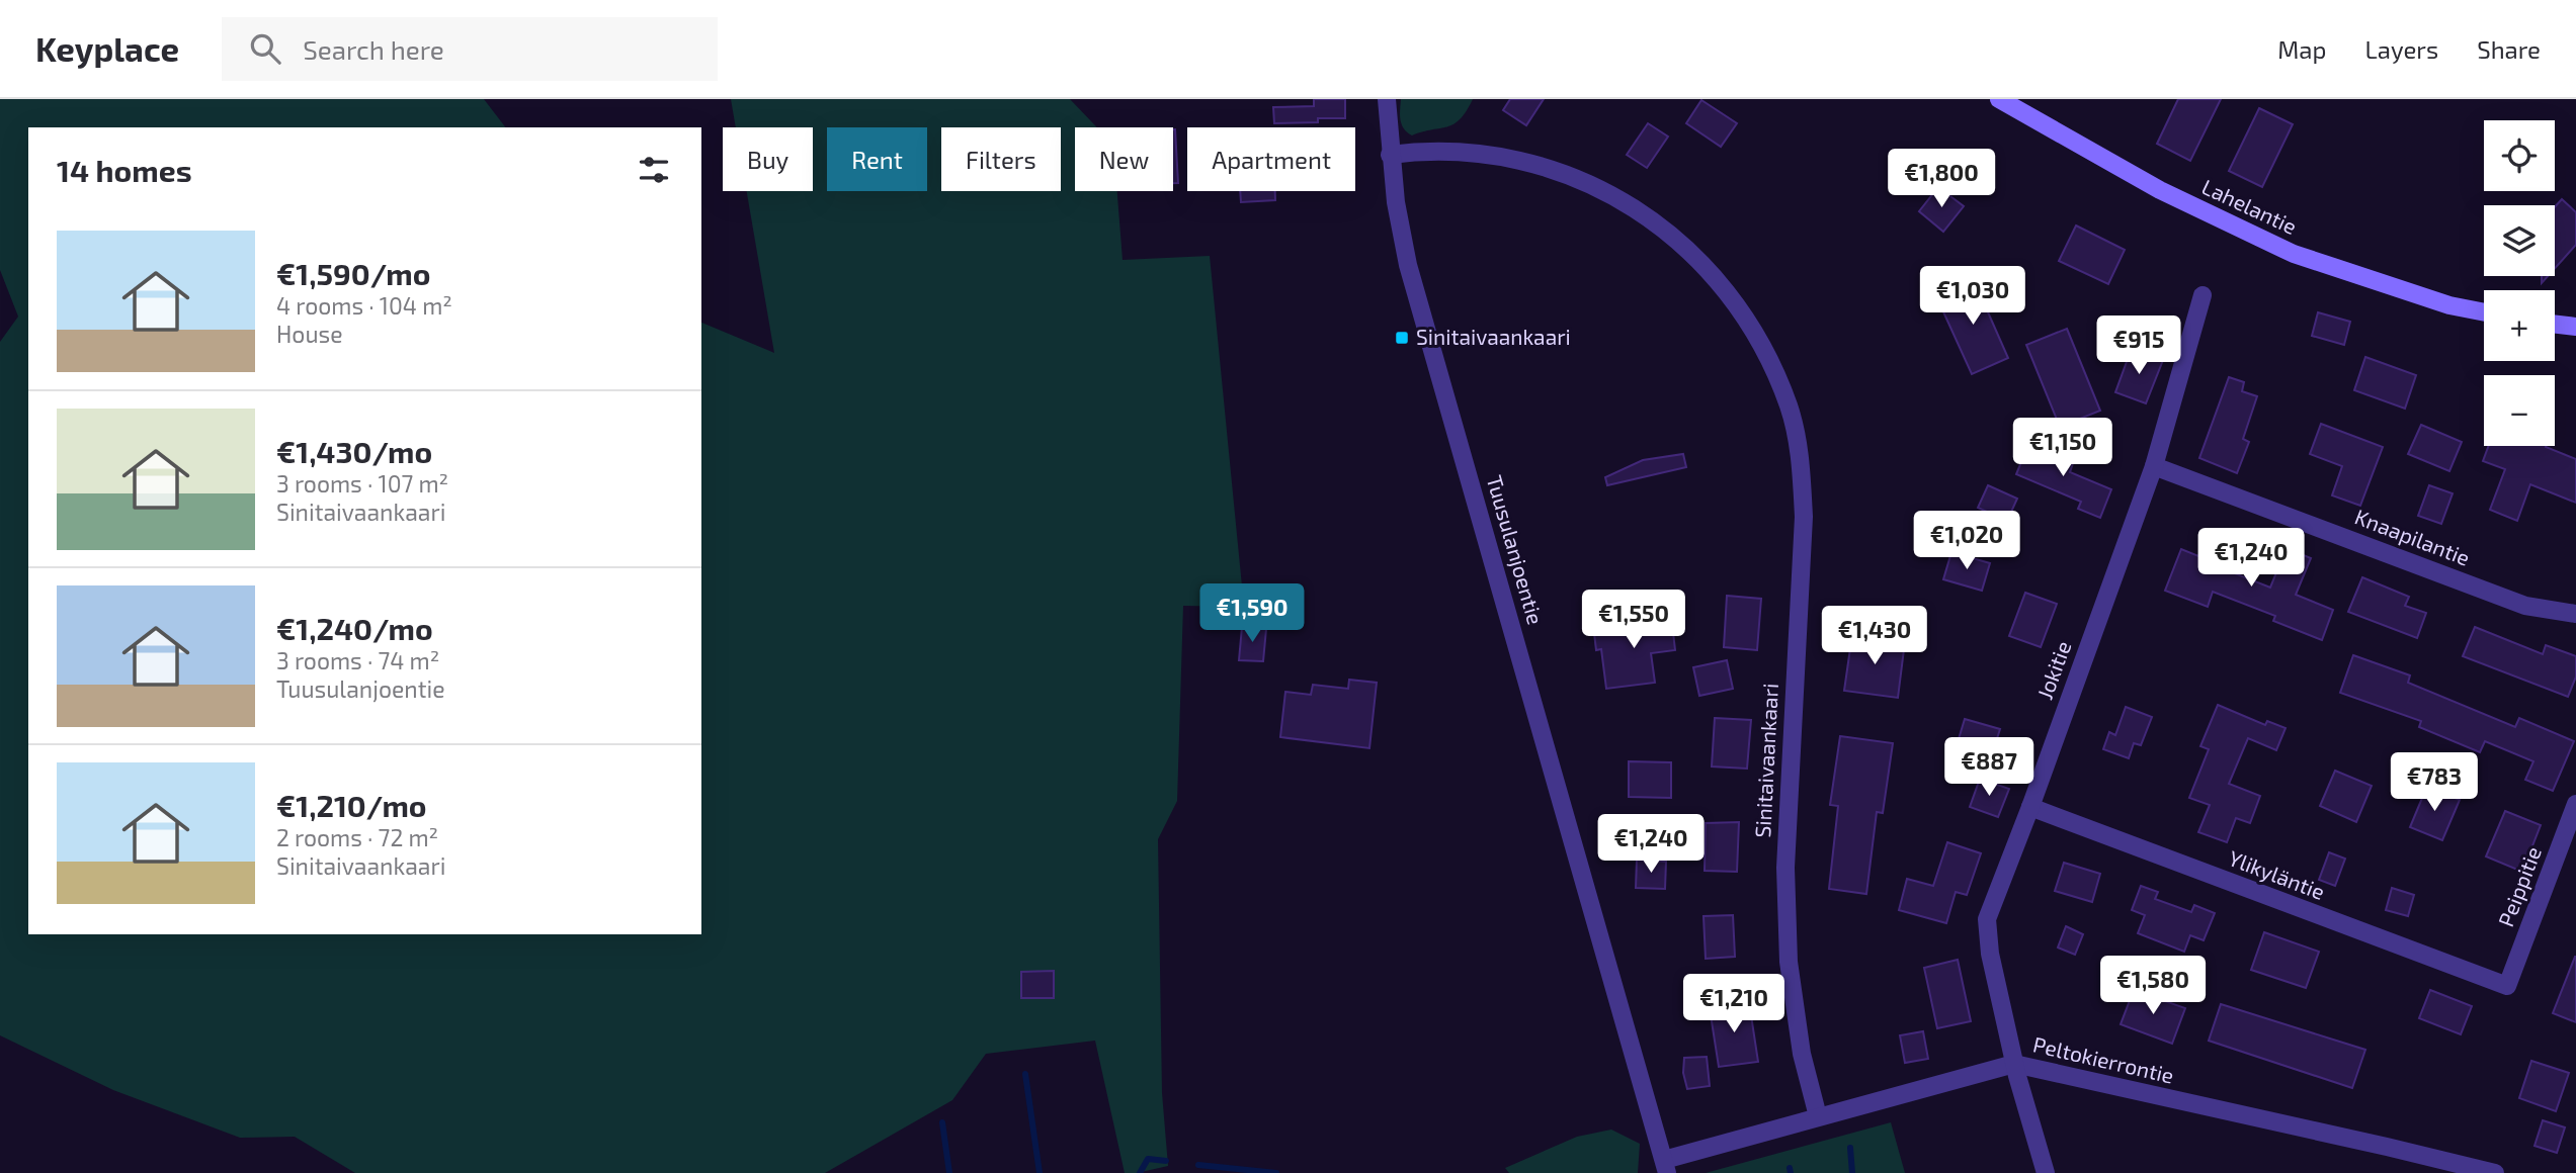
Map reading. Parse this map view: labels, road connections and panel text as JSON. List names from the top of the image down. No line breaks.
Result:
{"streets":{"main road":["Lahelantie"],"street":["Knaapilantie","Tuusulanjoentie","Jokitie","Sinitaivaankaari","Ylikyläntie","Peippitie","Peltokierrontie"]},"crossings":[["Knaapilantie","Jokitie"],["Tuusulanjoentie","Sinitaivaankaari"],["Tuusulanjoentie","Peltokierrontie"],["Jokitie","Ylikyläntie"],["Jokitie","Peltokierrontie"],["Sinitaivaankaari","Peltokierrontie"],["Ylikyläntie","Peippitie"]],"places":{"transit":["Sinitaivaankaari"]},"page":{"header":"Keyplace","search":"Search here","nav":["Map","Layers","Share"],"map_buttons":["+","−"],"chip":["Buy","Rent","Filters","New","Apartment"],"heading":"14 homes","price":["€1,800","€1,030","€915","€1,150","€1,020","€1,240","€1,590","€1,550","€1,430","€887","€783","€1,240","€1,580","€1,210"],"list":[{"name":"€1,590/mo","note":"4 rooms · 104 m² · House"},{"name":"€1,430/mo","note":"3 rooms · 107 m² · Sinitaivaankaari"},{"name":"€1,240/mo","note":"3 rooms · 74 m² · Tuusulanjoentie"},{"name":"€1,210/mo","note":"2 rooms · 72 m² · Sinitaivaankaari"}]}}
